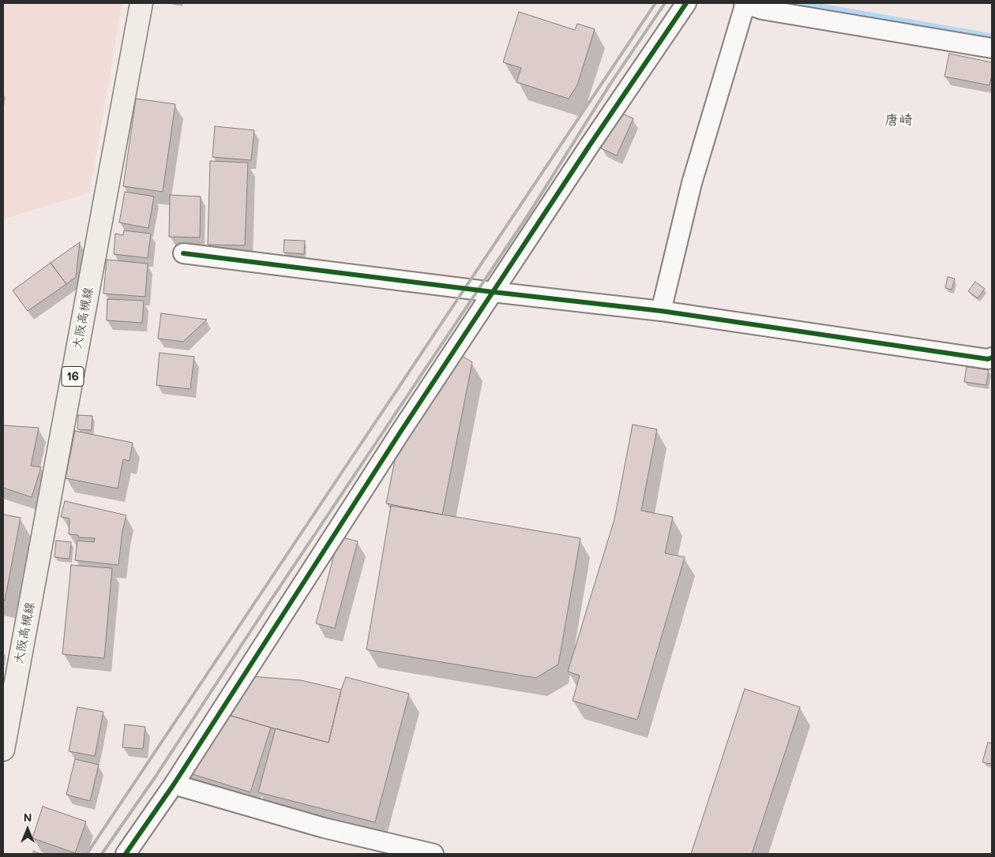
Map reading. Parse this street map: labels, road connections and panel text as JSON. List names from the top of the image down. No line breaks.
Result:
{"streets":{"main road":["大阪高槻線","16"]},"districts":["唐崎"],"north":"top"}
